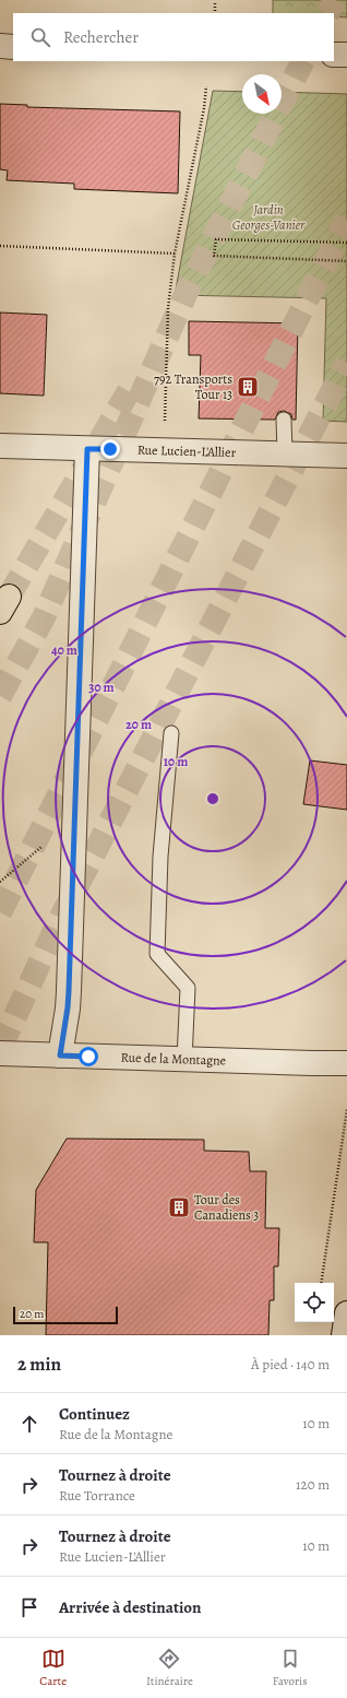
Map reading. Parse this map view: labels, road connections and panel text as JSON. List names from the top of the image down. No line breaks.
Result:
{"streets":{"street":["Rue Lucien-L'Allier","Rue de la Montagne"]},"parks":["Jardin Georges-Vanier"],"places":{"building":["792 Transports Tour 13","Tour des Canadiens 3"]},"scale_bar":"20 m","north":"bottom right","page":{"search":"Rechercher","scale":"20 m","heading":["2 min","À pied · 140 m"],"list":[["Continuez","Rue de la Montagne","10 m"],["Tournez à droite","Rue Torrance","120 m"],["Tournez à droite","Rue Lucien-L'Allier","10 m"],"Arrivée à destination"],"nav":["Carte","Itinéraire","Favoris"]},"rings":["40 m","30 m","20 m","10 m"]}
